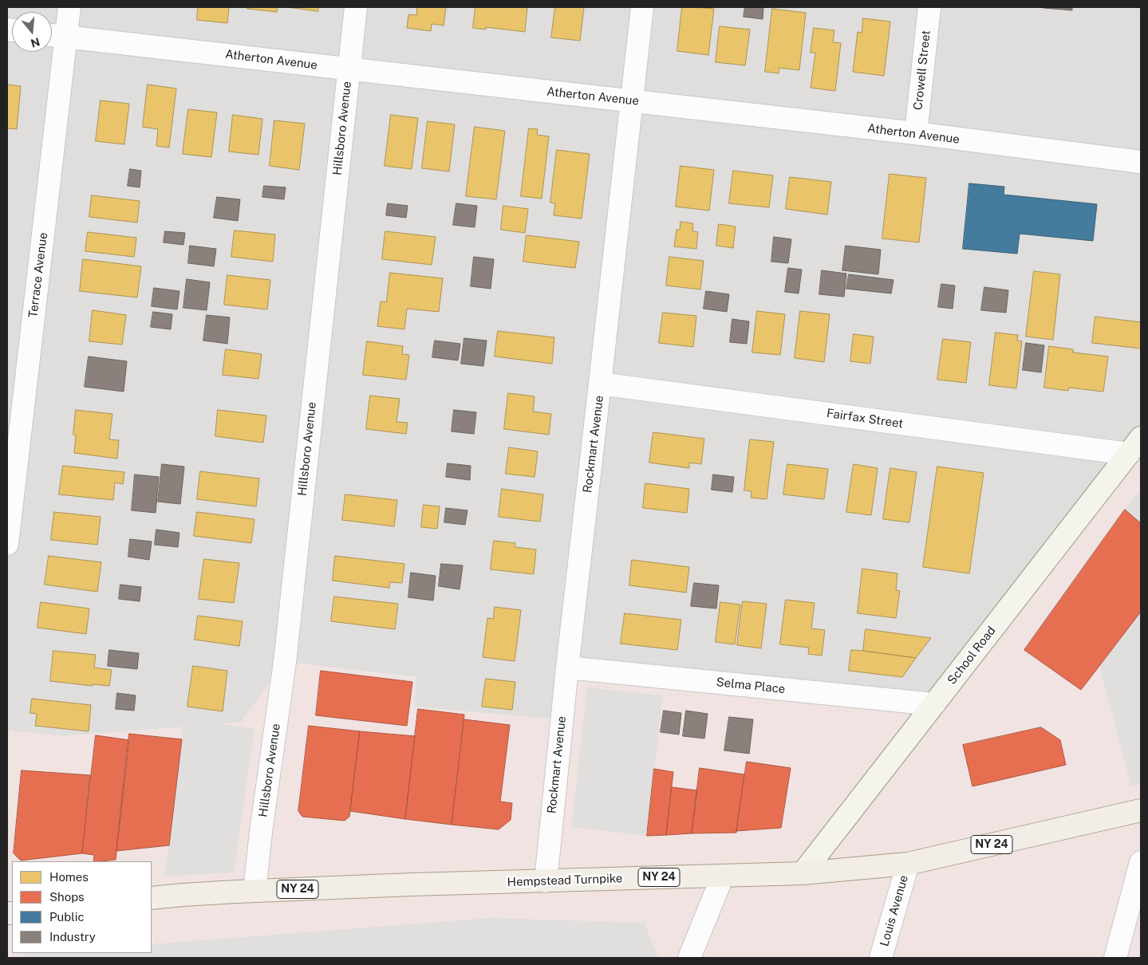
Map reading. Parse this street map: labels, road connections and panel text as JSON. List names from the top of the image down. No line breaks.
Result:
{"streets":{"main road":["School Road","NY 24","Hempstead Turnpike"],"street":["Atherton Avenue","Crowell Street","Hillsboro Avenue","Terrace Avenue","Fairfax Street","Rockmart Avenue","Selma Place","Louis Avenue"]},"crossings":[["Atherton Avenue","Crowell Street"],["Atherton Avenue","Hillsboro Avenue"],["Atherton Avenue","Terrace Avenue"],["Atherton Avenue","Rockmart Avenue"],["Hillsboro Avenue","Hempstead Turnpike"],["Fairfax Street","Rockmart Avenue"],["Fairfax Street","School Road"],["Rockmart Avenue","Selma Place"],["Rockmart Avenue","Hempstead Turnpike"],["School Road","Selma Place"],["School Road","Hempstead Turnpike"],["Hempstead Turnpike","Louis Avenue"]],"legend":["Homes","Shops","Public","Industry"],"north":"bottom"}
